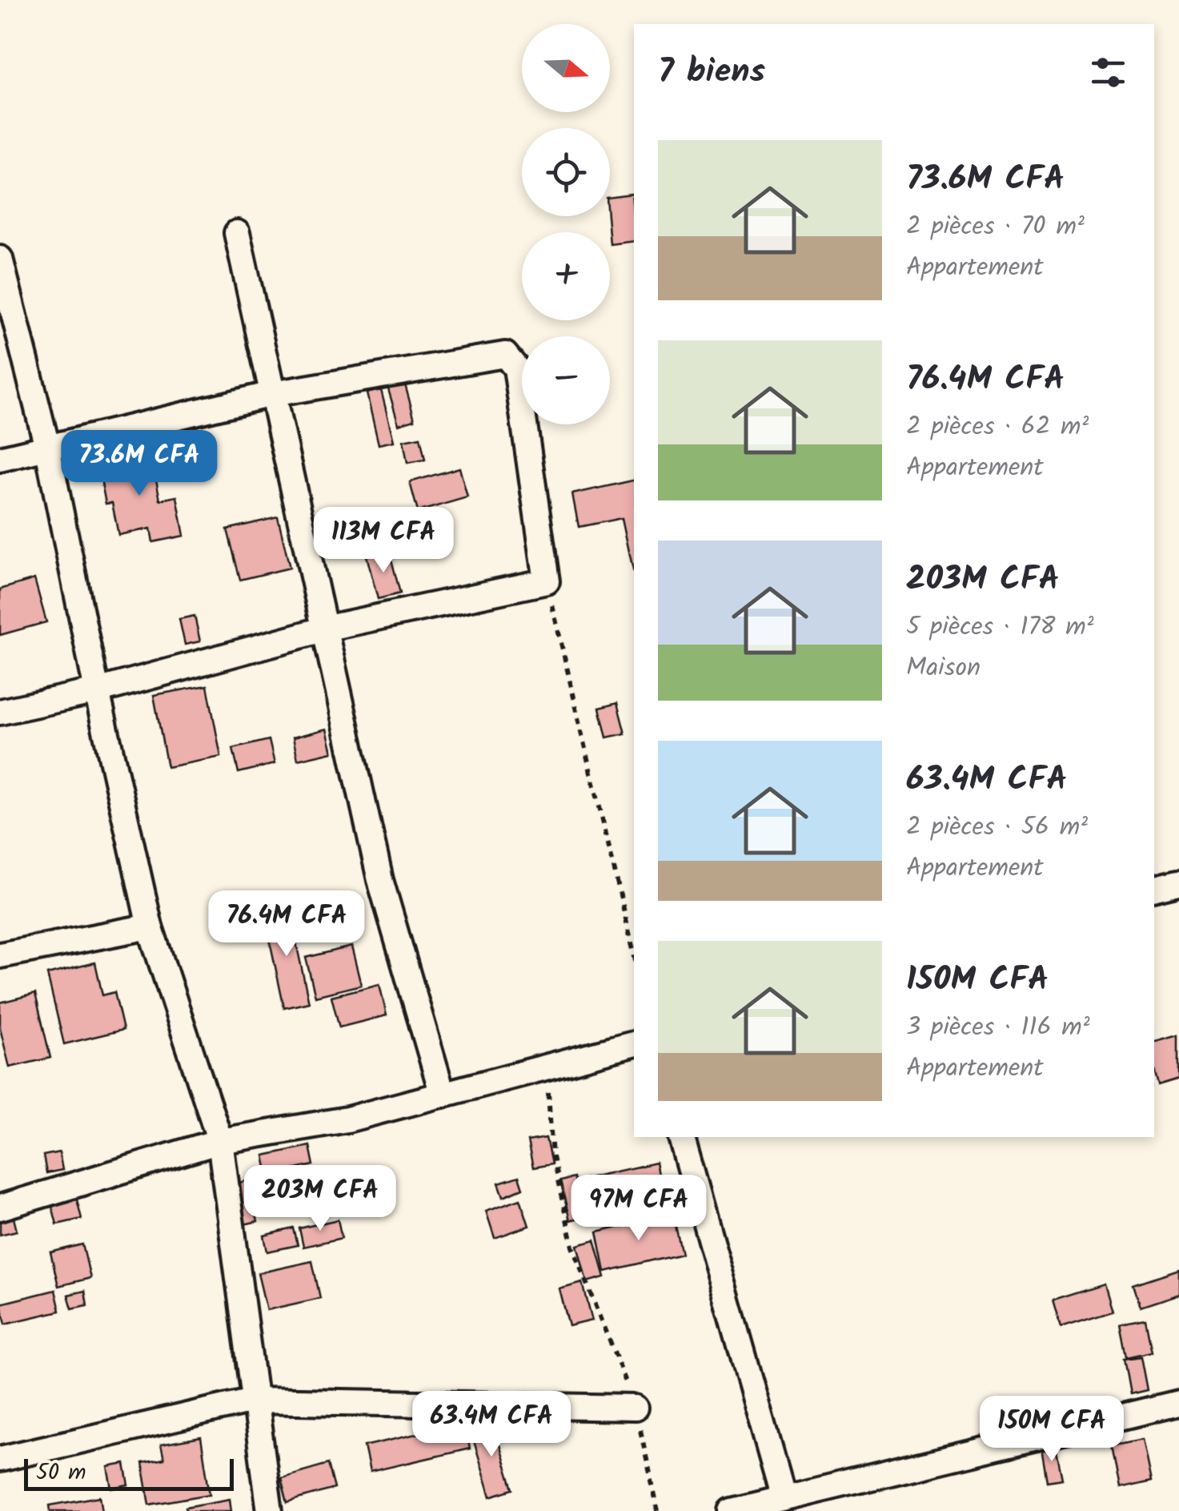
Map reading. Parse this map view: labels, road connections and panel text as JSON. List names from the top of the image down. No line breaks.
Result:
{"scale_bar":"50 m","north":"right","page":{"map_buttons":["+","−"],"heading":"7 biens","list":[{"name":"73.6M CFA","note":"2 pièces · 70 m² · Appartement"},{"name":"76.4M CFA","note":"2 pièces · 62 m² · Appartement"},{"name":"203M CFA","note":"5 pièces · 178 m² · Maison"},{"name":"63.4M CFA","note":"2 pièces · 56 m² · Appartement"},{"name":"150M CFA","note":"3 pièces · 116 m² · Appartement"}],"price":["73.6M CFA","113M CFA","76.4M CFA","203M CFA","97M CFA","63.4M CFA","150M CFA"],"scale":"50 m"}}
